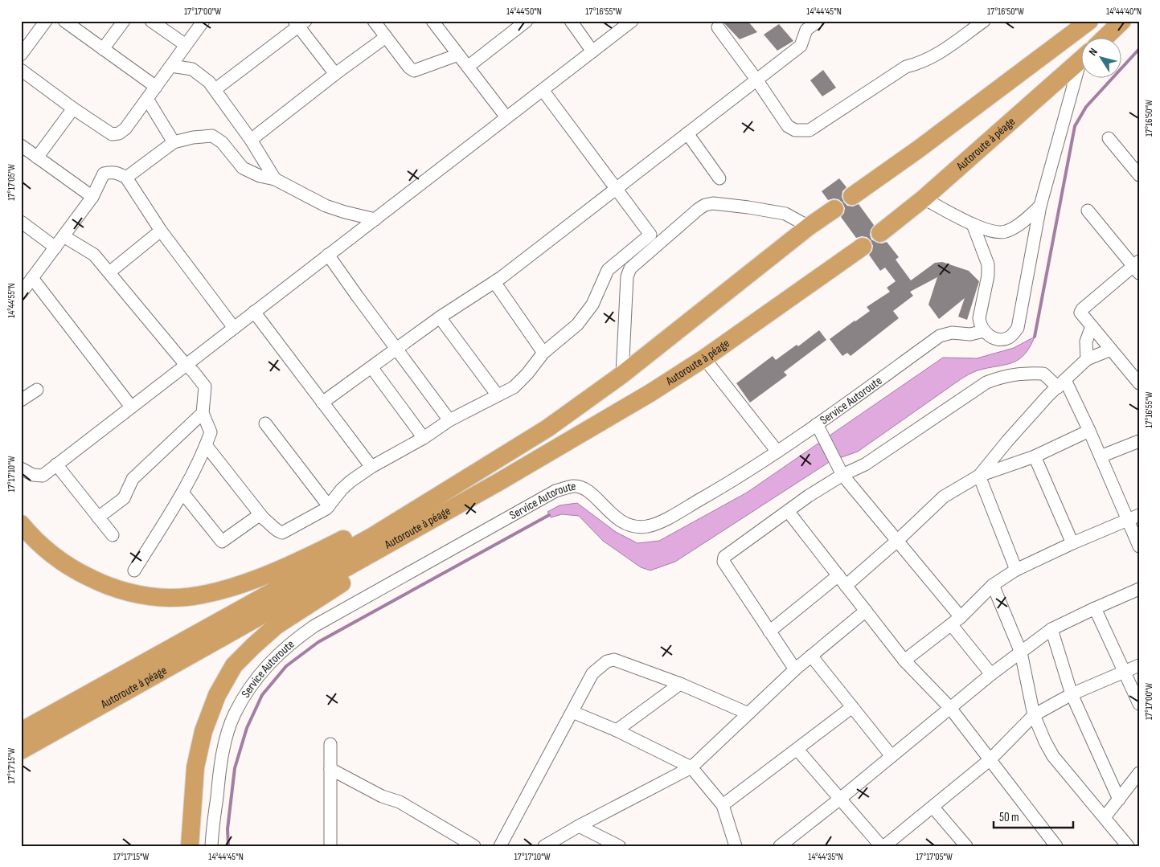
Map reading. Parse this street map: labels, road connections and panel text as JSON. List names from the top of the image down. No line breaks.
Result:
{"streets":{"highway":["Autoroute à péage"],"street":["Service Autoroute"]},"scale_bar":"50 m","north":"top left","coordinates":["17°17'00\"W","14°44'50\"N","17°16'55\"W","14°44'45\"N","17°16'50\"W","14°44'40\"N","17°17'05\"W","14°44'55\"N","17°17'10\"W","17°17'15\"W","14°44'35\"N"]}
